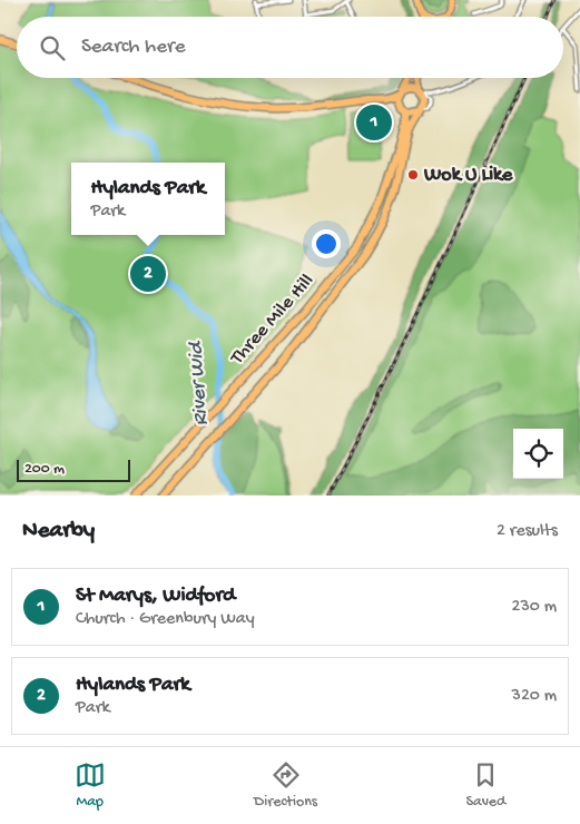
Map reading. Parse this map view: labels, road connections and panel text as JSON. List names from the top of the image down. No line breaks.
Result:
{"streets":{"highway":["Three Mile Hill"]},"water":["River Wid"],"places":["Wok U Like"],"scale_bar":"200 m","page":{"search":"Search here","pins":["1","2"],"popup":["Hylands Park","Park"],"scale":"200 m","heading":["Nearby","2 results"],"list":[{"mark":"1","name":"St Marys, Widford","note":"Church · Greenbury Way","value":"230 m"},{"mark":"2","name":"Hylands Park","note":"Park","value":"320 m"}],"nav":["Map","Directions","Saved"]}}
